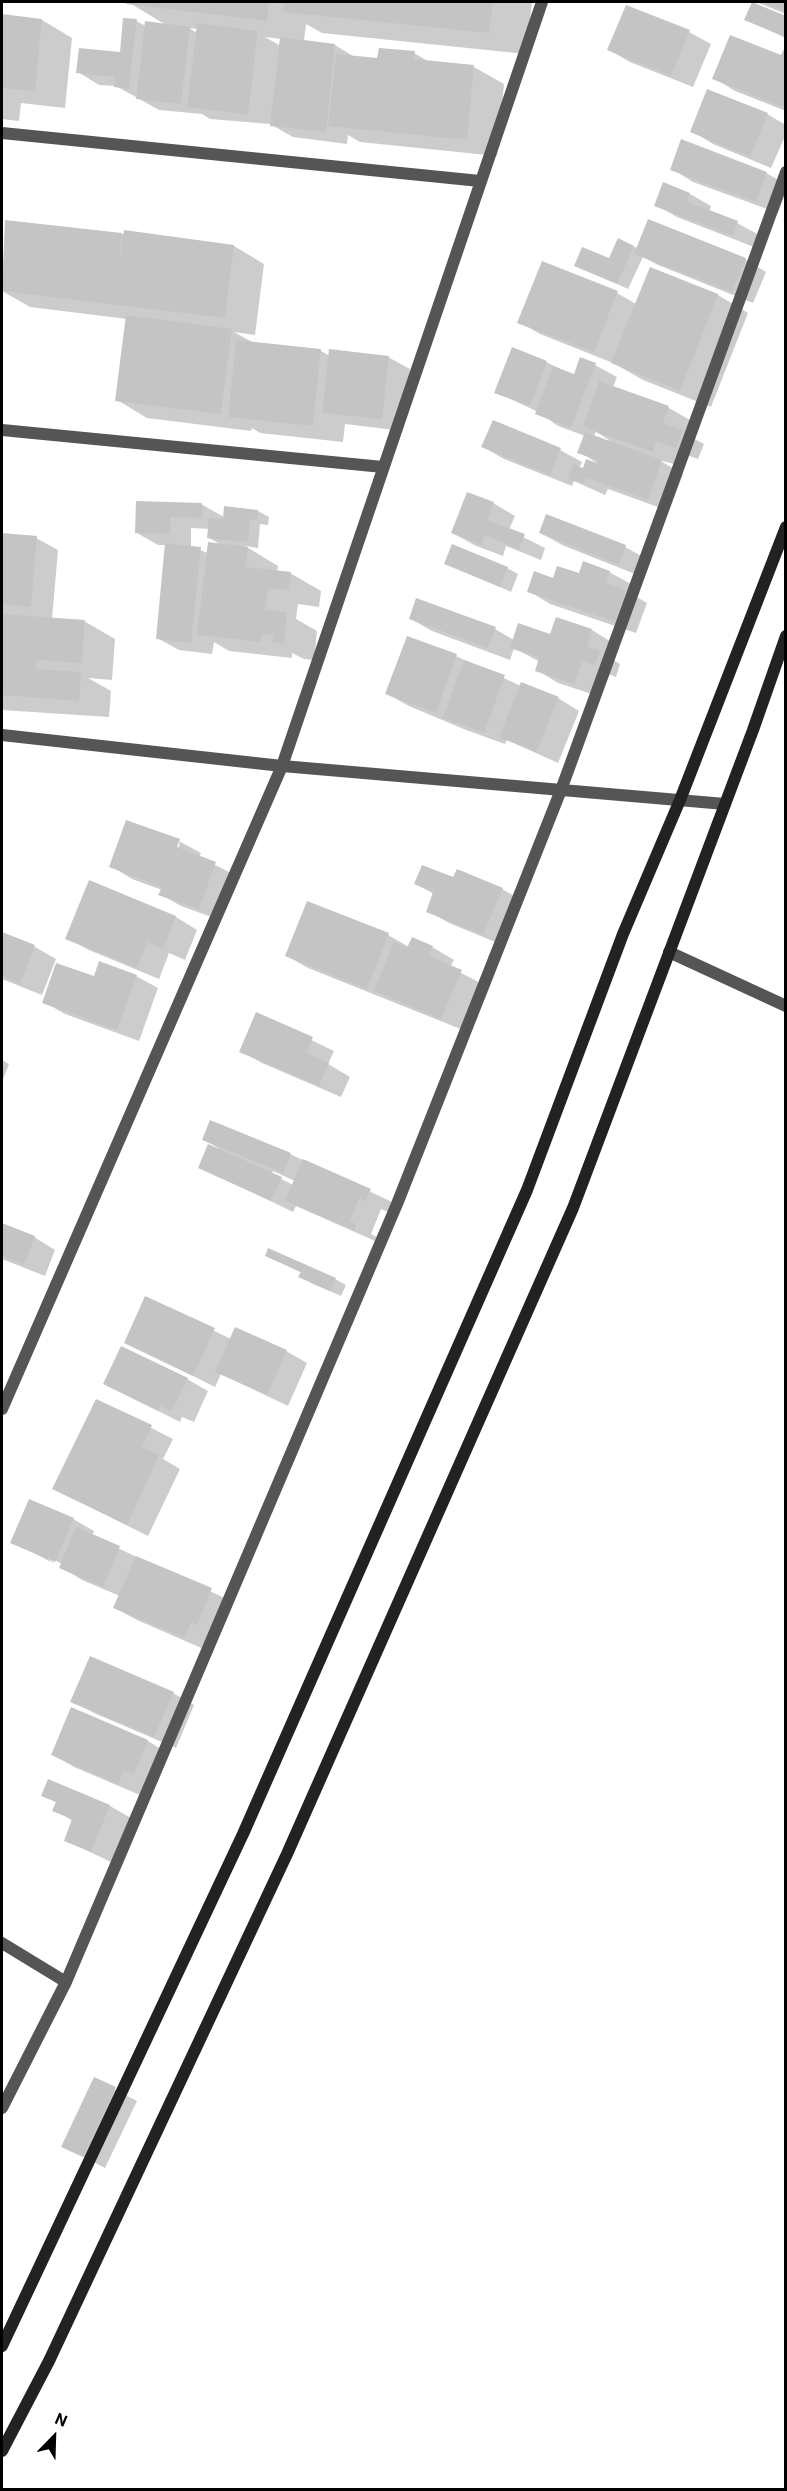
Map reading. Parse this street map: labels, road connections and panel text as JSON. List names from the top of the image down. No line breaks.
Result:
{"north":"top right"}
